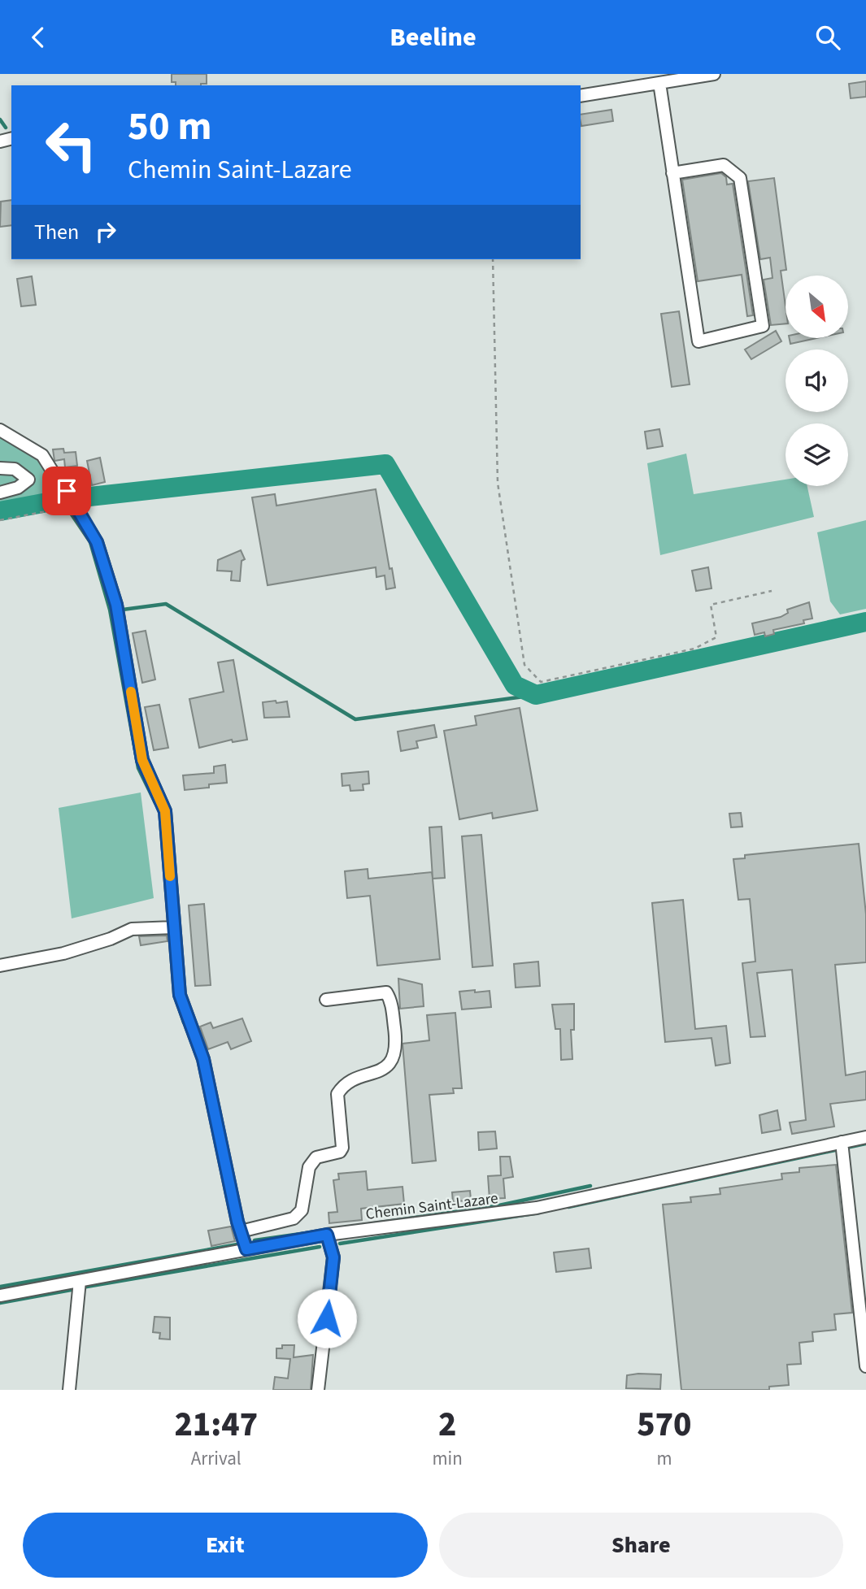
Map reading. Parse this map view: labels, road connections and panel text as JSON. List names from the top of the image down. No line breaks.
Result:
{"streets":{"street":["Chemin Saint-Lazare"]},"north":"bottom right","page":{"header":"Beeline","turn":["50 m","Chemin Saint-Lazare"],"then":"Then","eta":["21:47","Arrival","2","min","570","m"],"buttons":["Exit","Share"]}}
